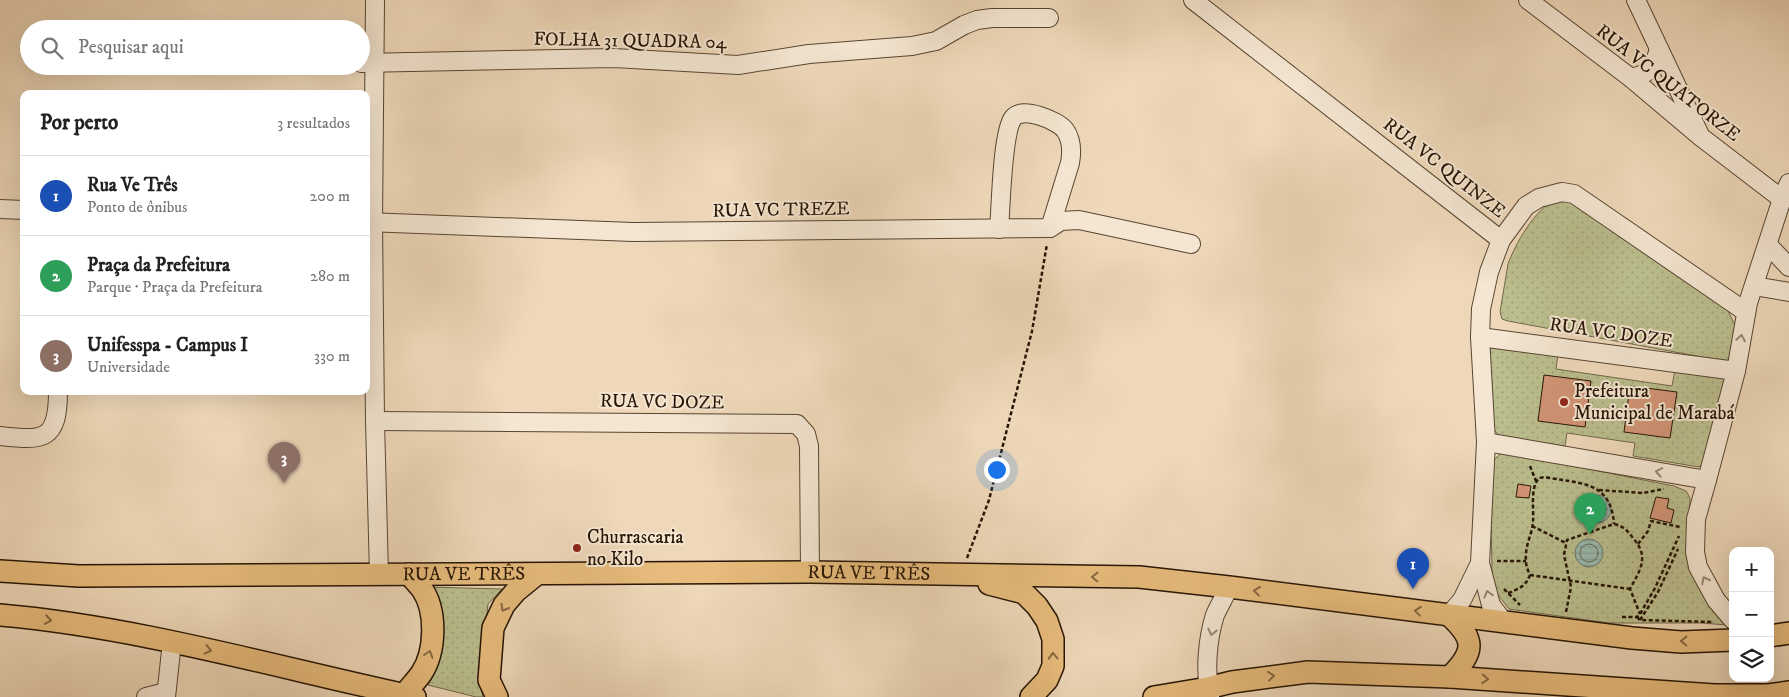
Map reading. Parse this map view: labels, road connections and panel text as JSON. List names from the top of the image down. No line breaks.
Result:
{"streets":{"main road":["RUA VE TRÊS"],"street":["FOLHA 31 QUADRA 04","RUA VC QUATORZE","RUA VC QUINZE","RUA VC TREZE","RUA VC DOZE"]},"crossings":[["RUA VC DOZE","RUA VE TRÊS"]],"places":["Prefeitura Municipal de Marabá","Churrascaria no Kilo"],"page":{"search":"Pesquisar aqui","heading":["Por perto","3 resultados"],"list":[{"mark":"1","name":"Rua Ve Três","note":"Ponto de ônibus","value":"200 m"},{"mark":"2","name":"Praça da Prefeitura","note":"Parque · Praça da Prefeitura","value":"280 m"},{"mark":"3","name":"Unifesspa - Campus I","note":"Universidade","value":"330 m"}],"pins":["3","2","1"],"map_buttons":["+","−"]}}
